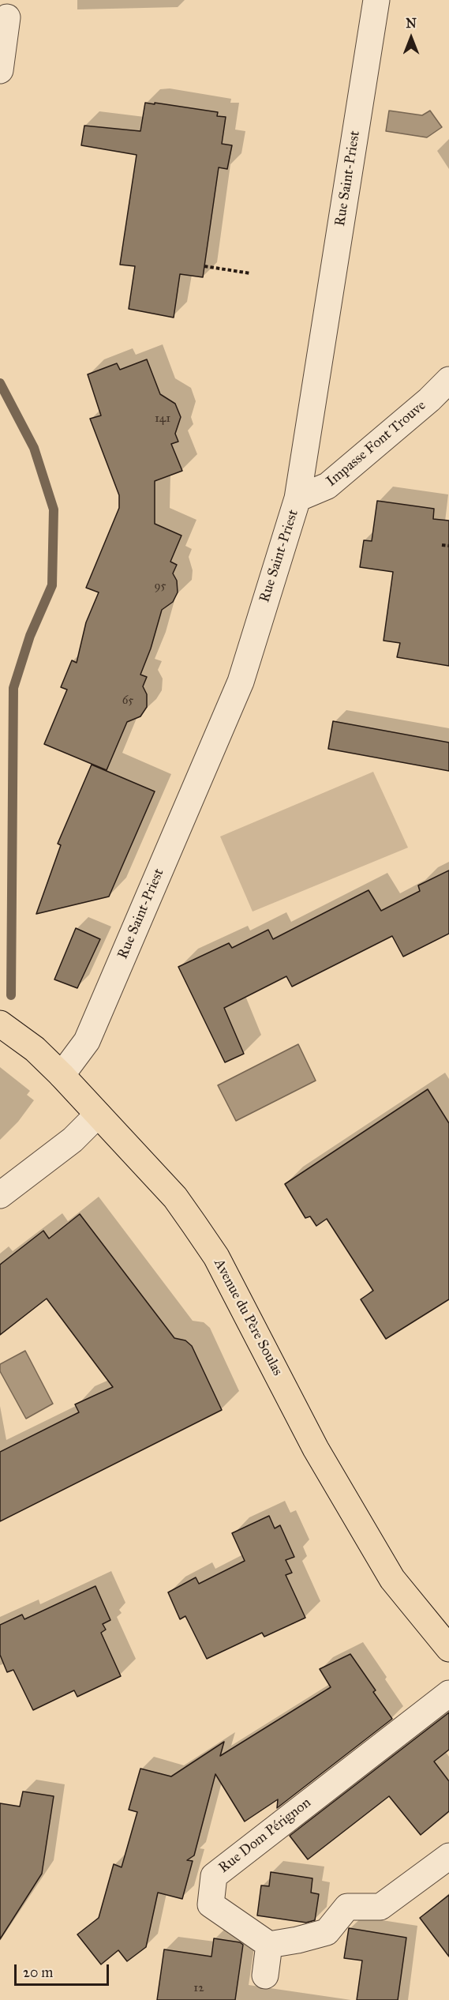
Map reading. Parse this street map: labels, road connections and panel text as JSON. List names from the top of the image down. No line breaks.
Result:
{"streets":{"main road":["Avenue du Père Soulas"],"street":["Rue Saint-Priest","Impasse Font Trouve","Rue Dom Pérignon"]},"crossings":[["Rue Saint-Priest","Impasse Font Trouve"],["Rue Saint-Priest","Avenue du Père Soulas"]],"house_numbers":["141","95","65","12"],"scale_bar":"20 m","north":"top"}
